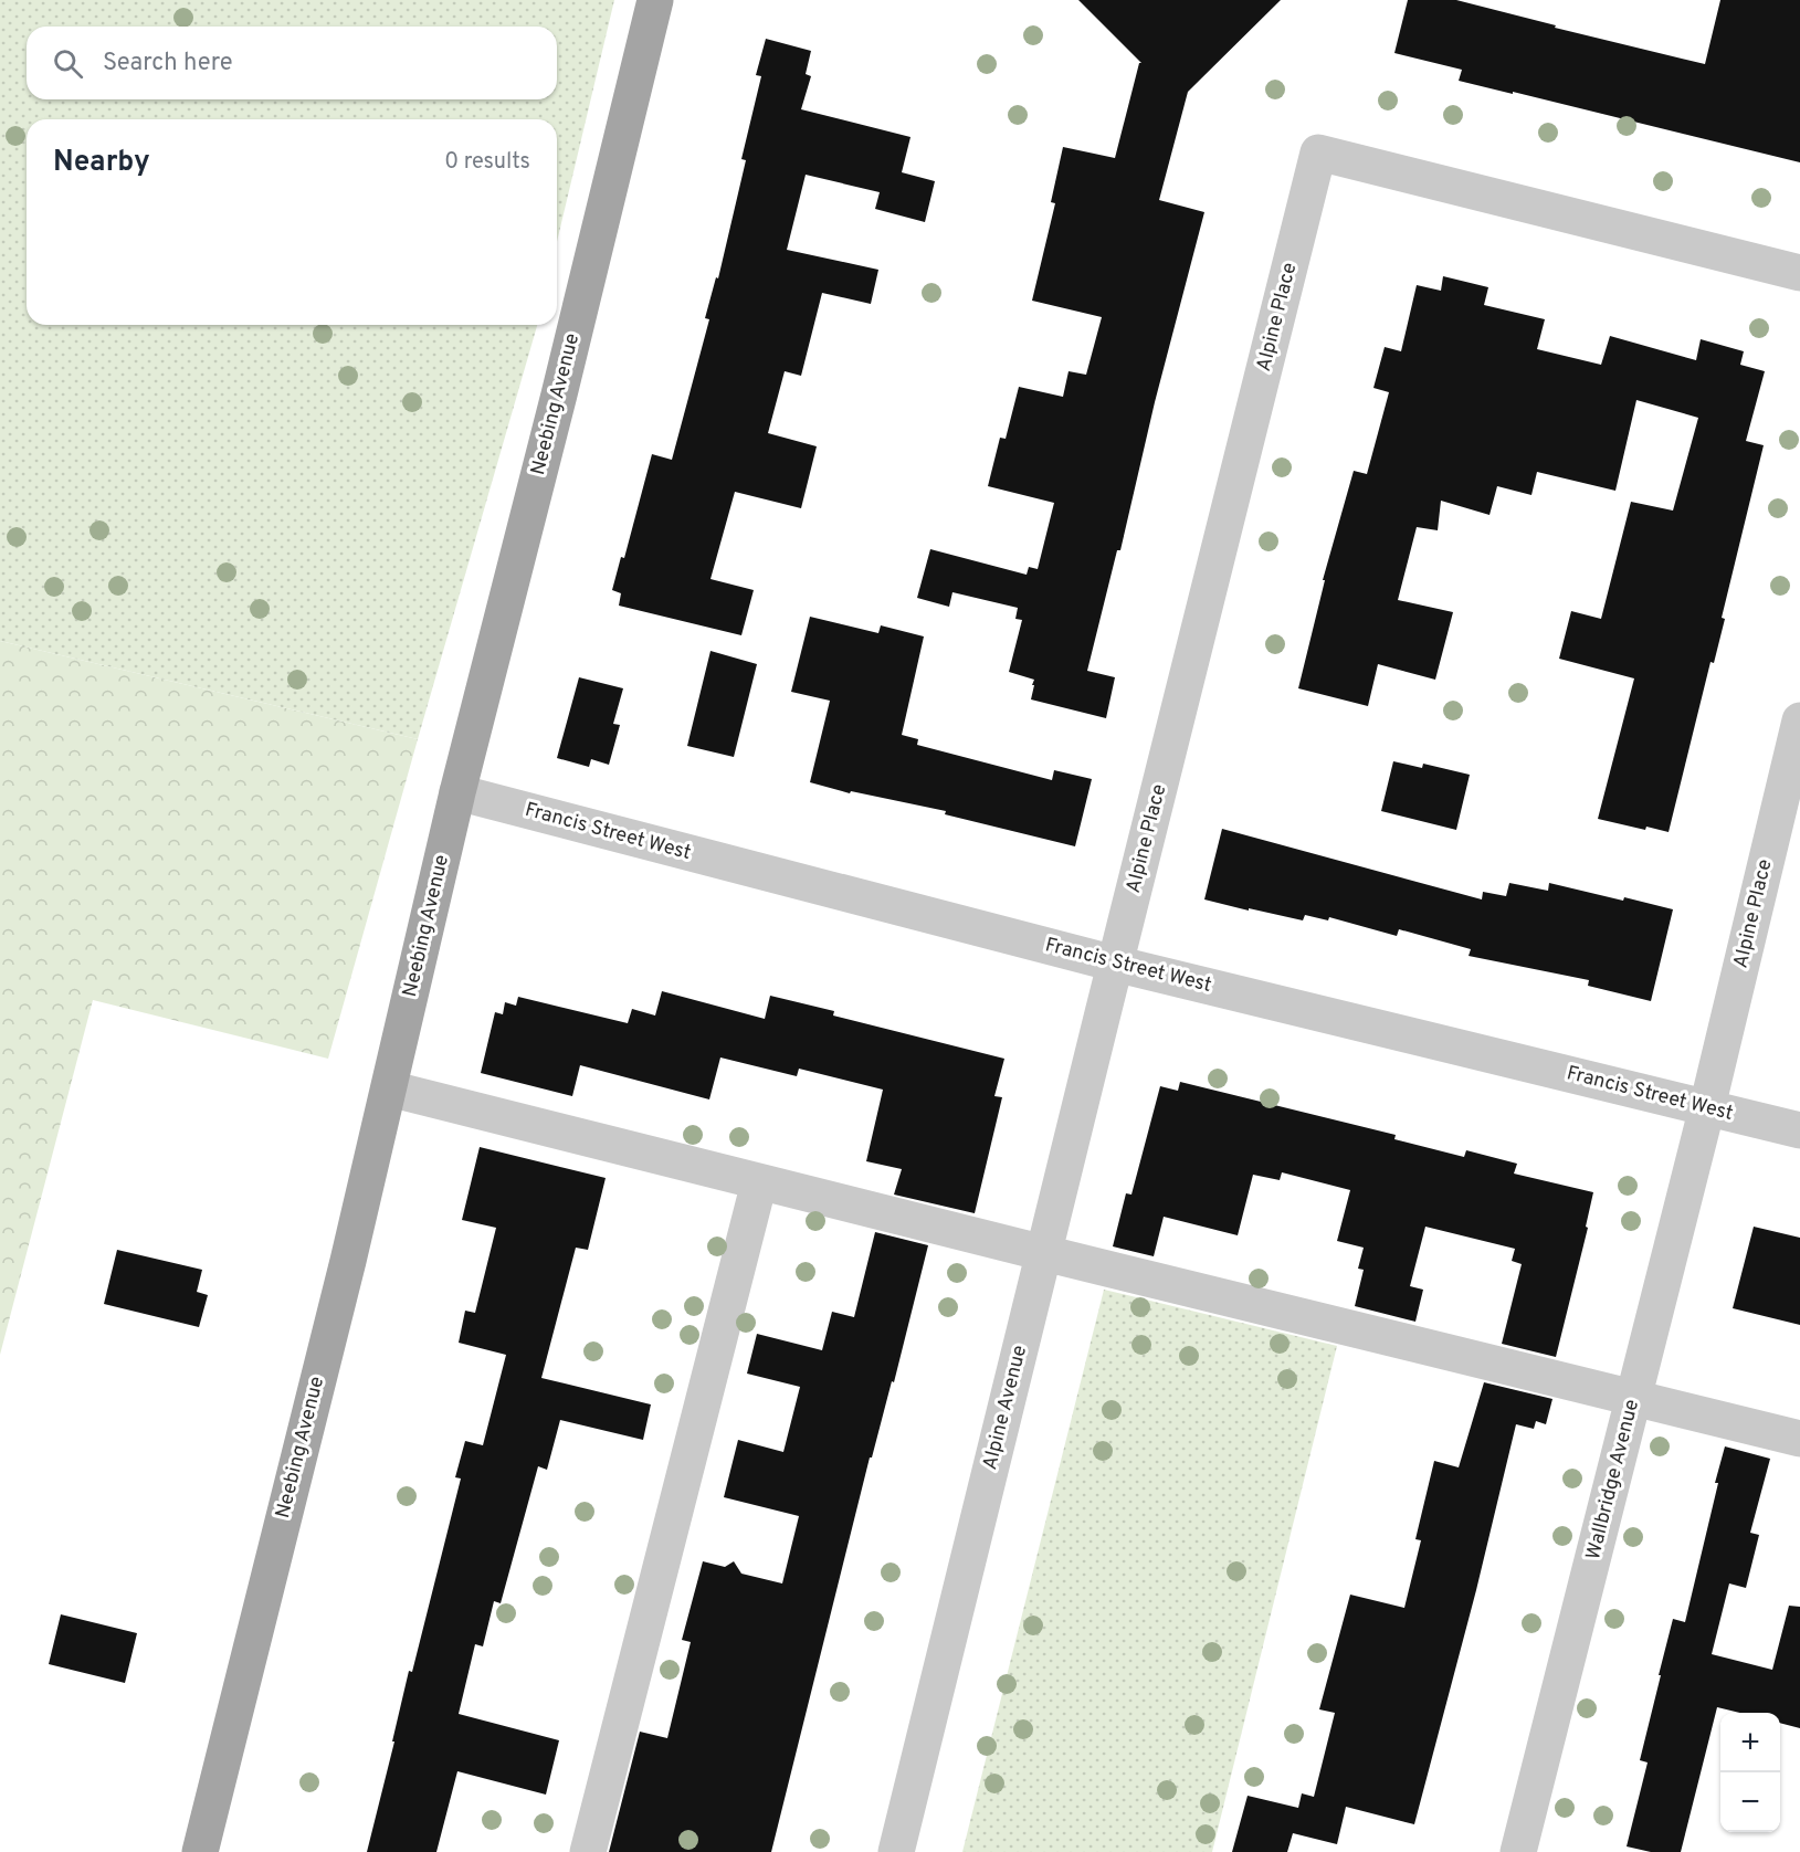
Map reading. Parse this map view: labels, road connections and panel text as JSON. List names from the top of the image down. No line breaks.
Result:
{"streets":{"main road":["Neebing Avenue"],"street":["Alpine Place","Francis Street West","Alpine Avenue","Wallbridge Avenue"]},"crossings":[["Alpine Place","Francis Street West"],["Alpine Place","Alpine Avenue"],["Alpine Place","Wallbridge Avenue"],["Neebing Avenue","Francis Street West"],["Francis Street West","Alpine Avenue"],["Francis Street West","Wallbridge Avenue"]],"page":{"search":"Search here","heading":["Nearby","0 results"],"map_buttons":["+","−"]}}
